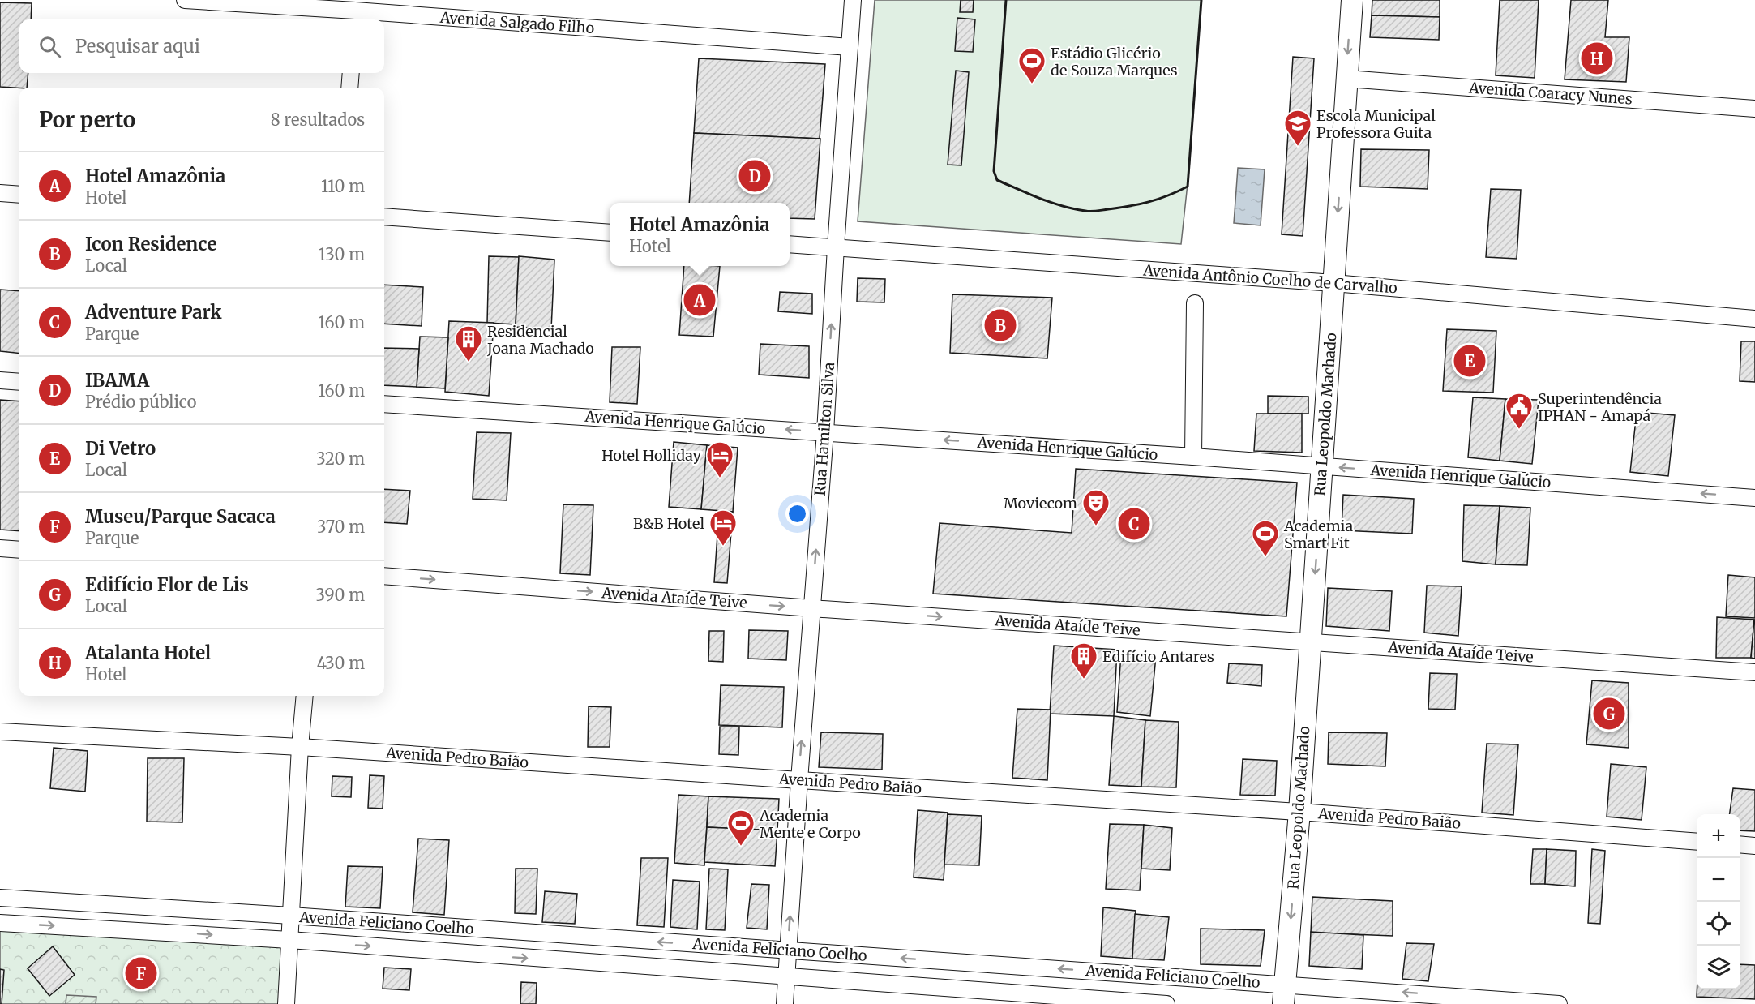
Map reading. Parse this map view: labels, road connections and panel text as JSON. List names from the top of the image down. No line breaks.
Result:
{"streets":{"main road":["Rua Leopoldo Machado"],"street":["Avenida Salgado Filho","Avenida Coaracy Nunes","Avenida Antônio Coelho de Carvalho","Avenida Henrique Galúcio","Rua Hamilton Silva","Avenida Ataíde Teive","Avenida Pedro Baião","Avenida Feliciano Coelho"]},"crossings":[["Avenida Salgado Filho","Rua Hamilton Silva"],["Avenida Coaracy Nunes","Rua Leopoldo Machado"],["Avenida Antônio Coelho de Carvalho","Rua Leopoldo Machado"],["Avenida Antônio Coelho de Carvalho","Rua Hamilton Silva"],["Rua Leopoldo Machado","Avenida Henrique Galúcio"],["Rua Leopoldo Machado","Avenida Ataíde Teive"],["Rua Leopoldo Machado","Avenida Pedro Baião"],["Rua Leopoldo Machado","Avenida Feliciano Coelho"],["Avenida Henrique Galúcio","Rua Hamilton Silva"],["Rua Hamilton Silva","Avenida Ataíde Teive"],["Rua Hamilton Silva","Avenida Pedro Baião"],["Rua Hamilton Silva","Avenida Feliciano Coelho"]],"one_way":["Rua Leopoldo Machado","Avenida Henrique Galúcio","Rua Hamilton Silva","Avenida Ataíde Teive"],"places":{"sports":["Estádio Glicério de Souza Marques","Academia Smart Fit","Academia Mente e Corpo"],"school or university":["Escola Municipal Professora Guita"],"building":["Residencial Joana Machado","Edifício Antares"],"public building":["Superintendência IPHAN - Amapá"],"hotel":["Hotel Holliday","B&B Hotel"],"theatre":["Moviecom"]},"page":{"search":"Pesquisar aqui","pins":["H","D","A","B","E","C","G","F"],"heading":["Por perto","8 resultados"],"list":[{"mark":"A","name":"Hotel Amazônia","note":"Hotel","value":"110 m"},{"mark":"B","name":"Icon Residence","note":"Local","value":"130 m"},{"mark":"C","name":"Adventure Park","note":"Parque","value":"160 m"},{"mark":"D","name":"IBAMA","note":"Prédio público","value":"160 m"},{"mark":"E","name":"Di Vetro","note":"Local","value":"320 m"},{"mark":"F","name":"Museu/Parque Sacaca","note":"Parque","value":"370 m"},{"mark":"G","name":"Edifício Flor de Lis","note":"Local","value":"390 m"},{"mark":"H","name":"Atalanta Hotel","note":"Hotel","value":"430 m"}],"popup":["Hotel Amazônia","Hotel"],"map_buttons":["+","−"]}}
